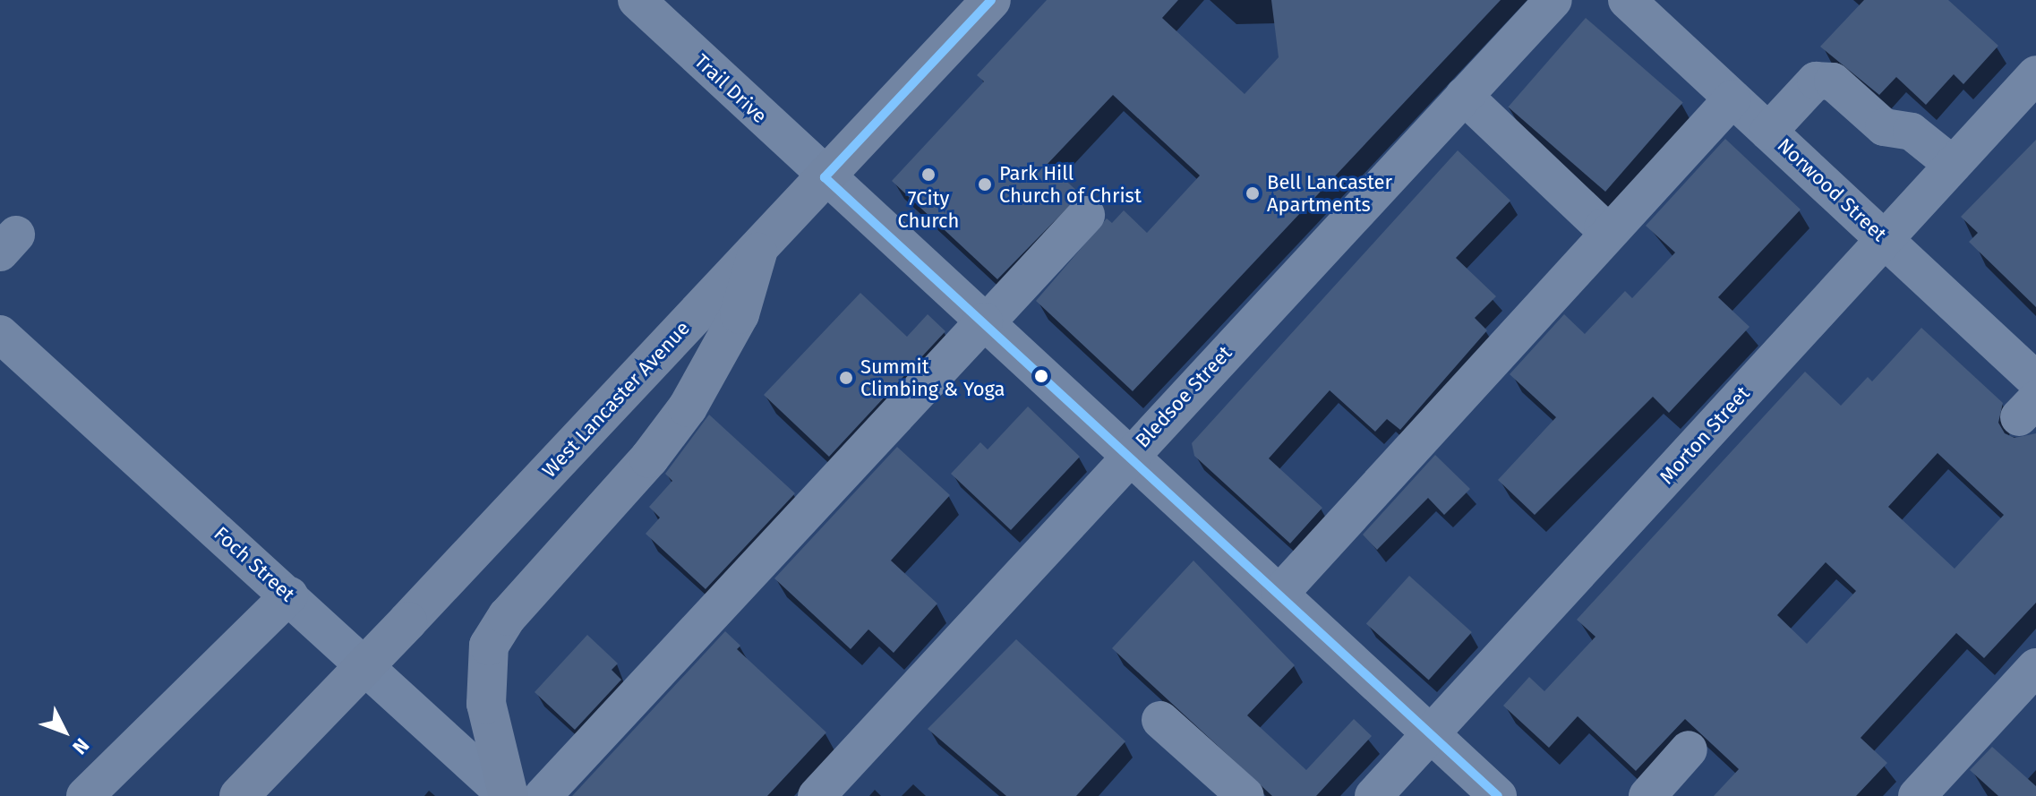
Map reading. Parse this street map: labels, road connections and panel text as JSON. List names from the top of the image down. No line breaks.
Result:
{"streets":{"main road":["West Lancaster Avenue"],"street":["Trail Drive","Norwood Street","Bledsoe Street","Morton Street","Foch Street"]},"crossings":[["Trail Drive","Bledsoe Street"],["Trail Drive","West Lancaster Avenue"],["Trail Drive","Morton Street"],["Norwood Street","Morton Street"]],"places":["7City Church","Park Hill Church of Christ","Bell Lancaster Apartments","Summit Climbing & Yoga"],"north":"bottom right"}
